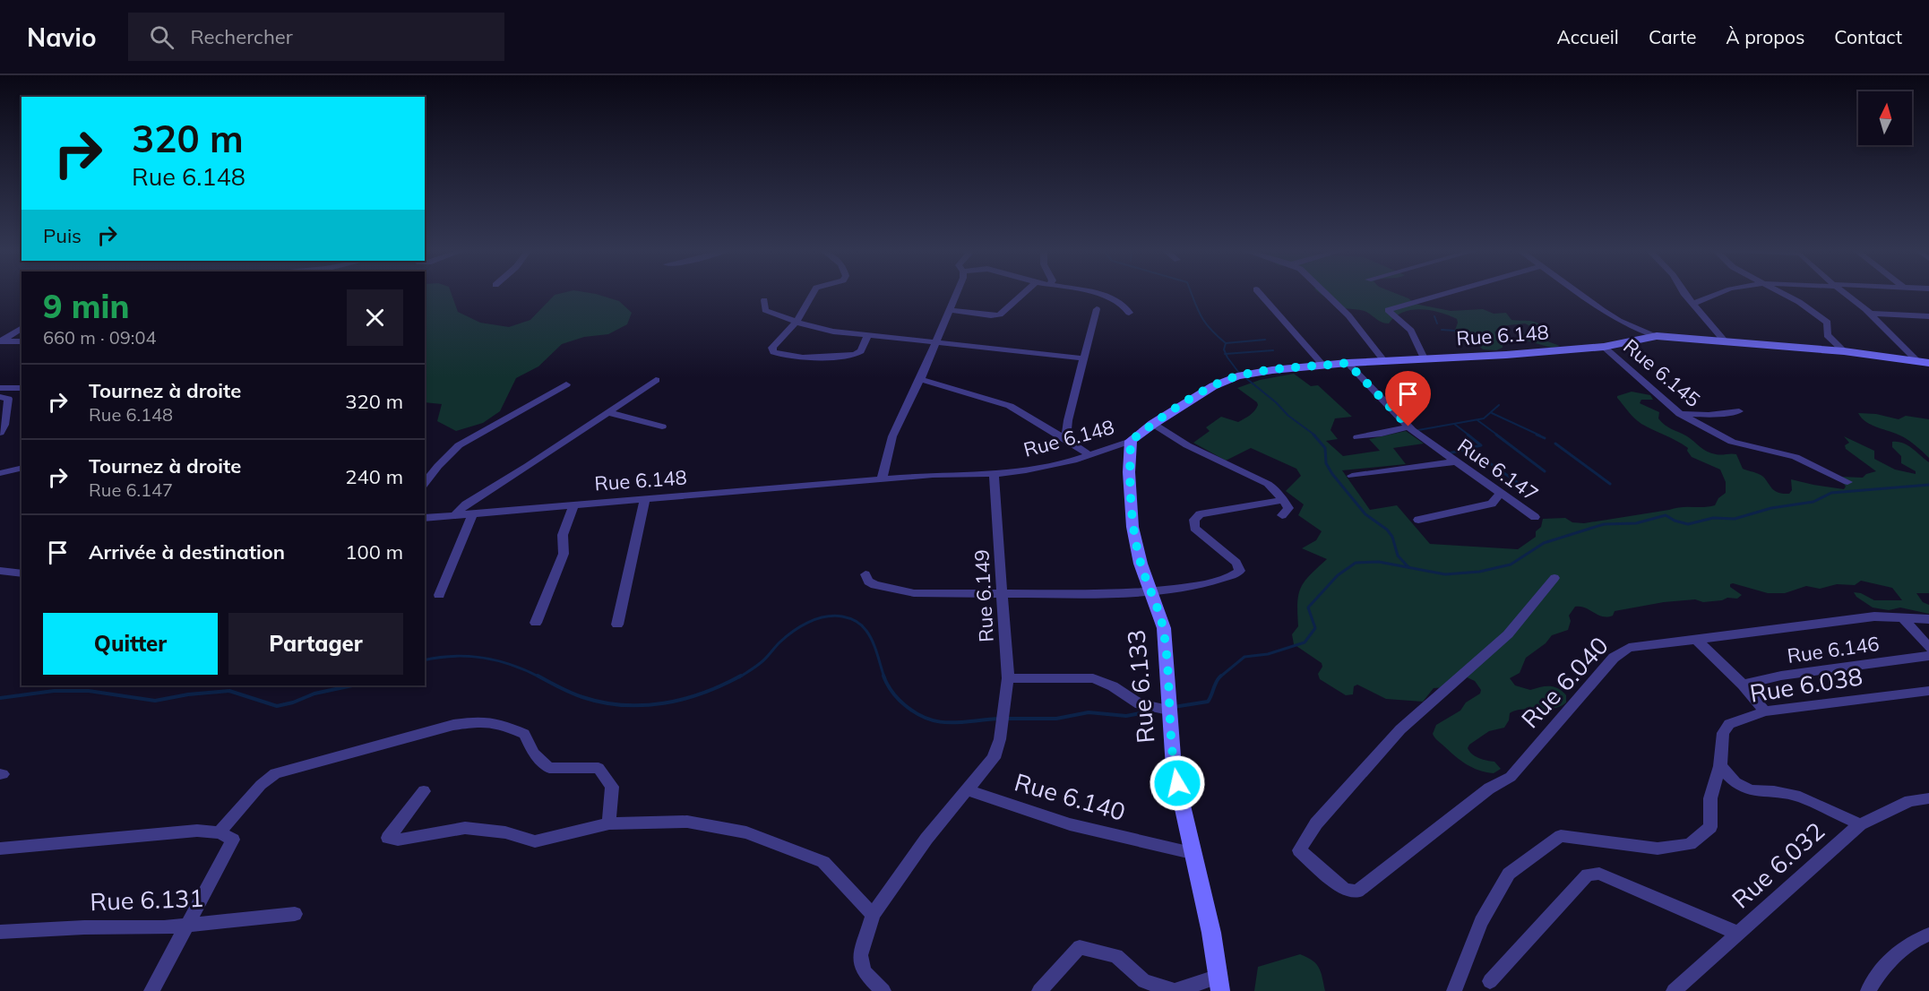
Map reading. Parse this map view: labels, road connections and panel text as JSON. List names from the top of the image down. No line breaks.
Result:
{"streets":{"street":["Rue 6.148","Rue 6.145","Rue 6.147","Rue 6.149","Rue 6.146","Rue 6.040","Rue 6.038","Rue 6.133","Rue 6.140","Rue 6.032","Rue 6.131"]},"crossings":[["Rue 6.148","Rue 6.145"],["Rue 6.148","Rue 6.147"],["Rue 6.148","Rue 6.149"],["Rue 6.148","Rue 6.133"],["Rue 6.149","Rue 6.140"],["Rue 6.133","Rue 6.140"]],"north":"top","page":{"header":"Navio","search":"Rechercher","nav":["Accueil","Carte","À propos","Contact"],"turn":["320 m","Rue 6.148"],"then":"Puis","heading":["9 min","660 m · 09:04"],"list":[{"name":"Tournez à droite","note":"Rue 6.148","value":"320 m"},{"name":"Tournez à droite","note":"Rue 6.147","value":"240 m"},{"name":"Arrivée à destination","value":"100 m"}],"buttons":["Quitter","Partager"]}}
